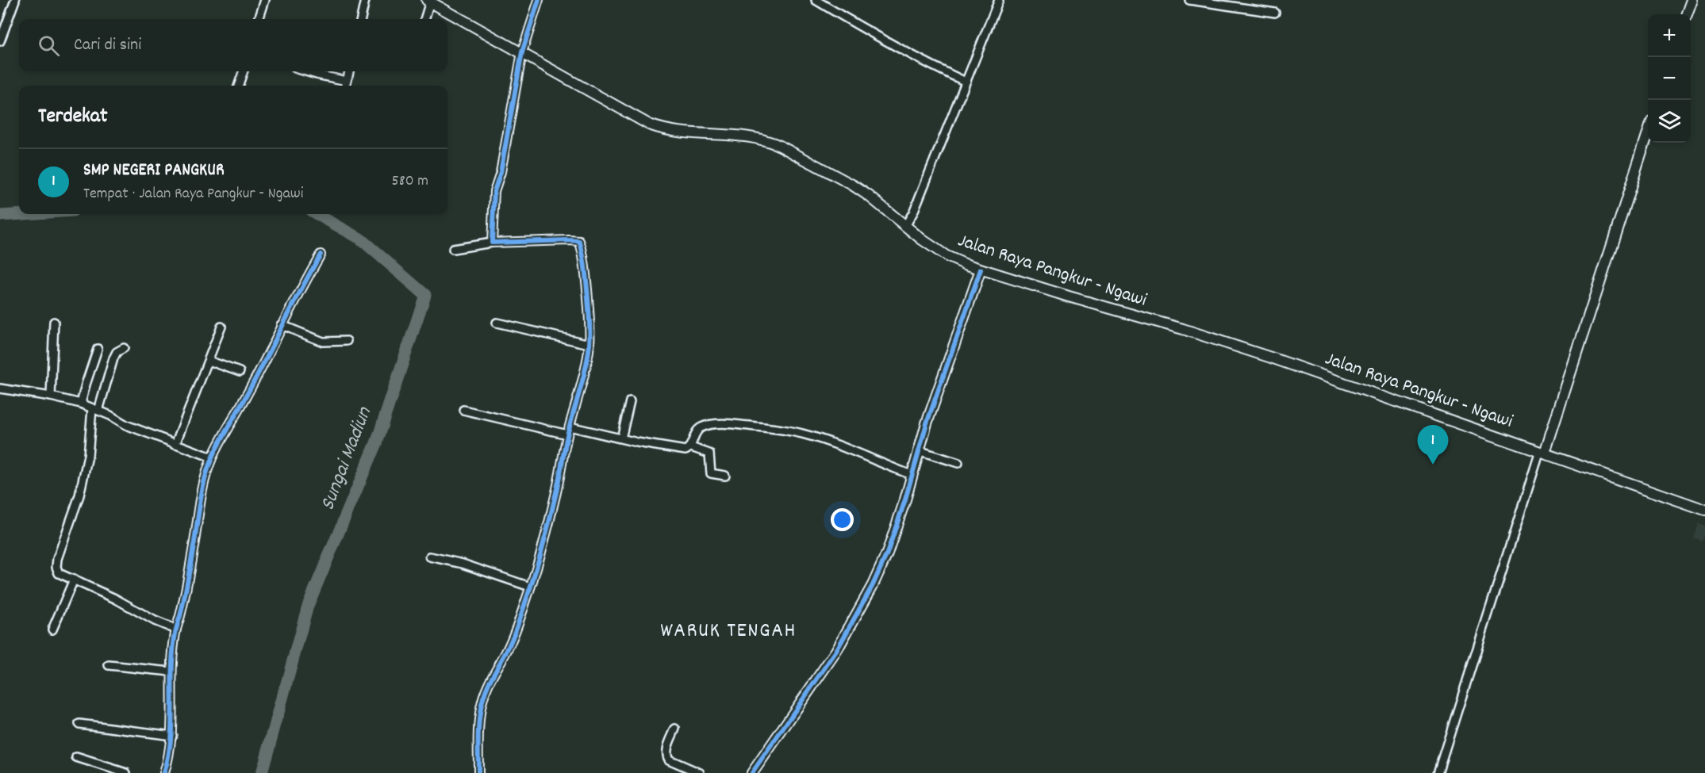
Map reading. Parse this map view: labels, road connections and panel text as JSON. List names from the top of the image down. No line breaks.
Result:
{"streets":{"main road":["Jalan Raya Pangkur - Ngawi"]},"districts":["WARUK TENGAH"],"water":["Sungai Madiun"],"page":{"map_buttons":["+","−"],"search":"Cari di sini","heading":"Terdekat","list":[{"mark":"1","name":"SMP NEGERI PANGKUR","note":"Tempat · Jalan Raya Pangkur - Ngawi","value":"580 m"}],"pins":"1"}}
